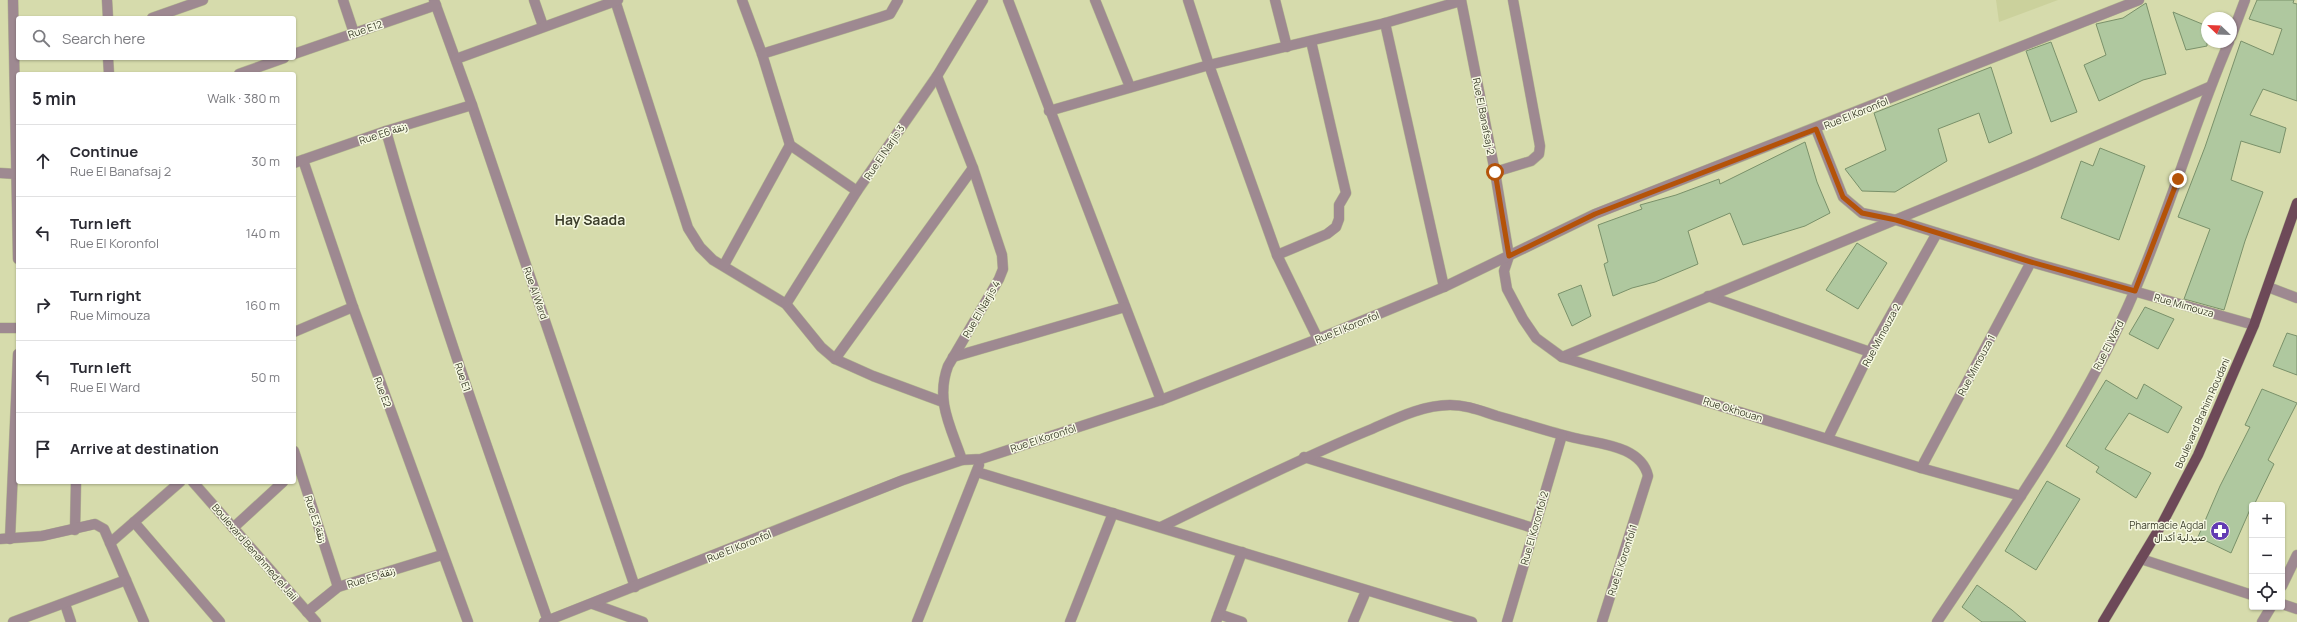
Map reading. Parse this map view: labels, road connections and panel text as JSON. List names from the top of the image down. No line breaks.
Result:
{"streets":{"main road":["Boulevard Brahim Roudani"],"street":["Rue E12","Rue El Koronfol","Rue El Banafsaj 2","Rue E6 زنقة","Rue El Narjis 3","Rue Al Ward","Rue Mimouza","Rue El Narjis 4","Rue Mimouza 2","Rue El Ward","Rue Mimouza 1","Rue E1","Rue E2","Rue Okhouan","Rue E3 زنقة","Rue El Koronfol 2","Boulevard Benahmed el Jaii","Rue El Koronfol 1","Rue E5 زنقة"]},"crossings":[["Rue E12","Rue Al Ward"],["Rue El Koronfol","Rue El Banafsaj 2"],["Rue El Koronfol","Rue Al Ward"],["Rue El Koronfol","Rue Mimouza"],["Rue El Koronfol","Rue E1"],["Rue El Koronfol","Rue Okhouan"],["Rue El Banafsaj 2","Rue Okhouan"],["Rue E6 زنقة","Rue Al Ward"],["Rue E6 زنقة","Rue E1"],["Rue E6 زنقة","Rue E2"],["Rue El Narjis 3","Rue El Narjis 4"],["Rue Mimouza","Rue Mimouza 2"],["Rue Mimouza","Rue El Ward"],["Rue Mimouza","Rue Mimouza 1"],["Rue Mimouza","Boulevard Brahim Roudani"],["Rue Mimouza 2","Rue Okhouan"],["Rue El Ward","Rue Okhouan"],["Rue Mimouza 1","Rue Okhouan"],["Rue E2","Rue E5 زنقة"],["Rue E3 زنقة","Rue E5 زنقة"],["Rue El Koronfol 2","Rue El Koronfol 1"],["Boulevard Benahmed el Jaii","Rue E5 زنقة"]],"districts":["Hay Saada"],"places":{"pharmacy":["Pharmacie Agdal صيدلية أكدال"]},"north":"top left","page":{"search":"Search here","heading":["5 min","Walk · 380 m"],"list":[["Continue","Rue El Banafsaj 2","30 m"],["Turn left","Rue El Koronfol","140 m"],["Turn right","Rue Mimouza","160 m"],["Turn left","Rue El Ward","50 m"],"Arrive at destination"],"map_buttons":["+","−"]}}
